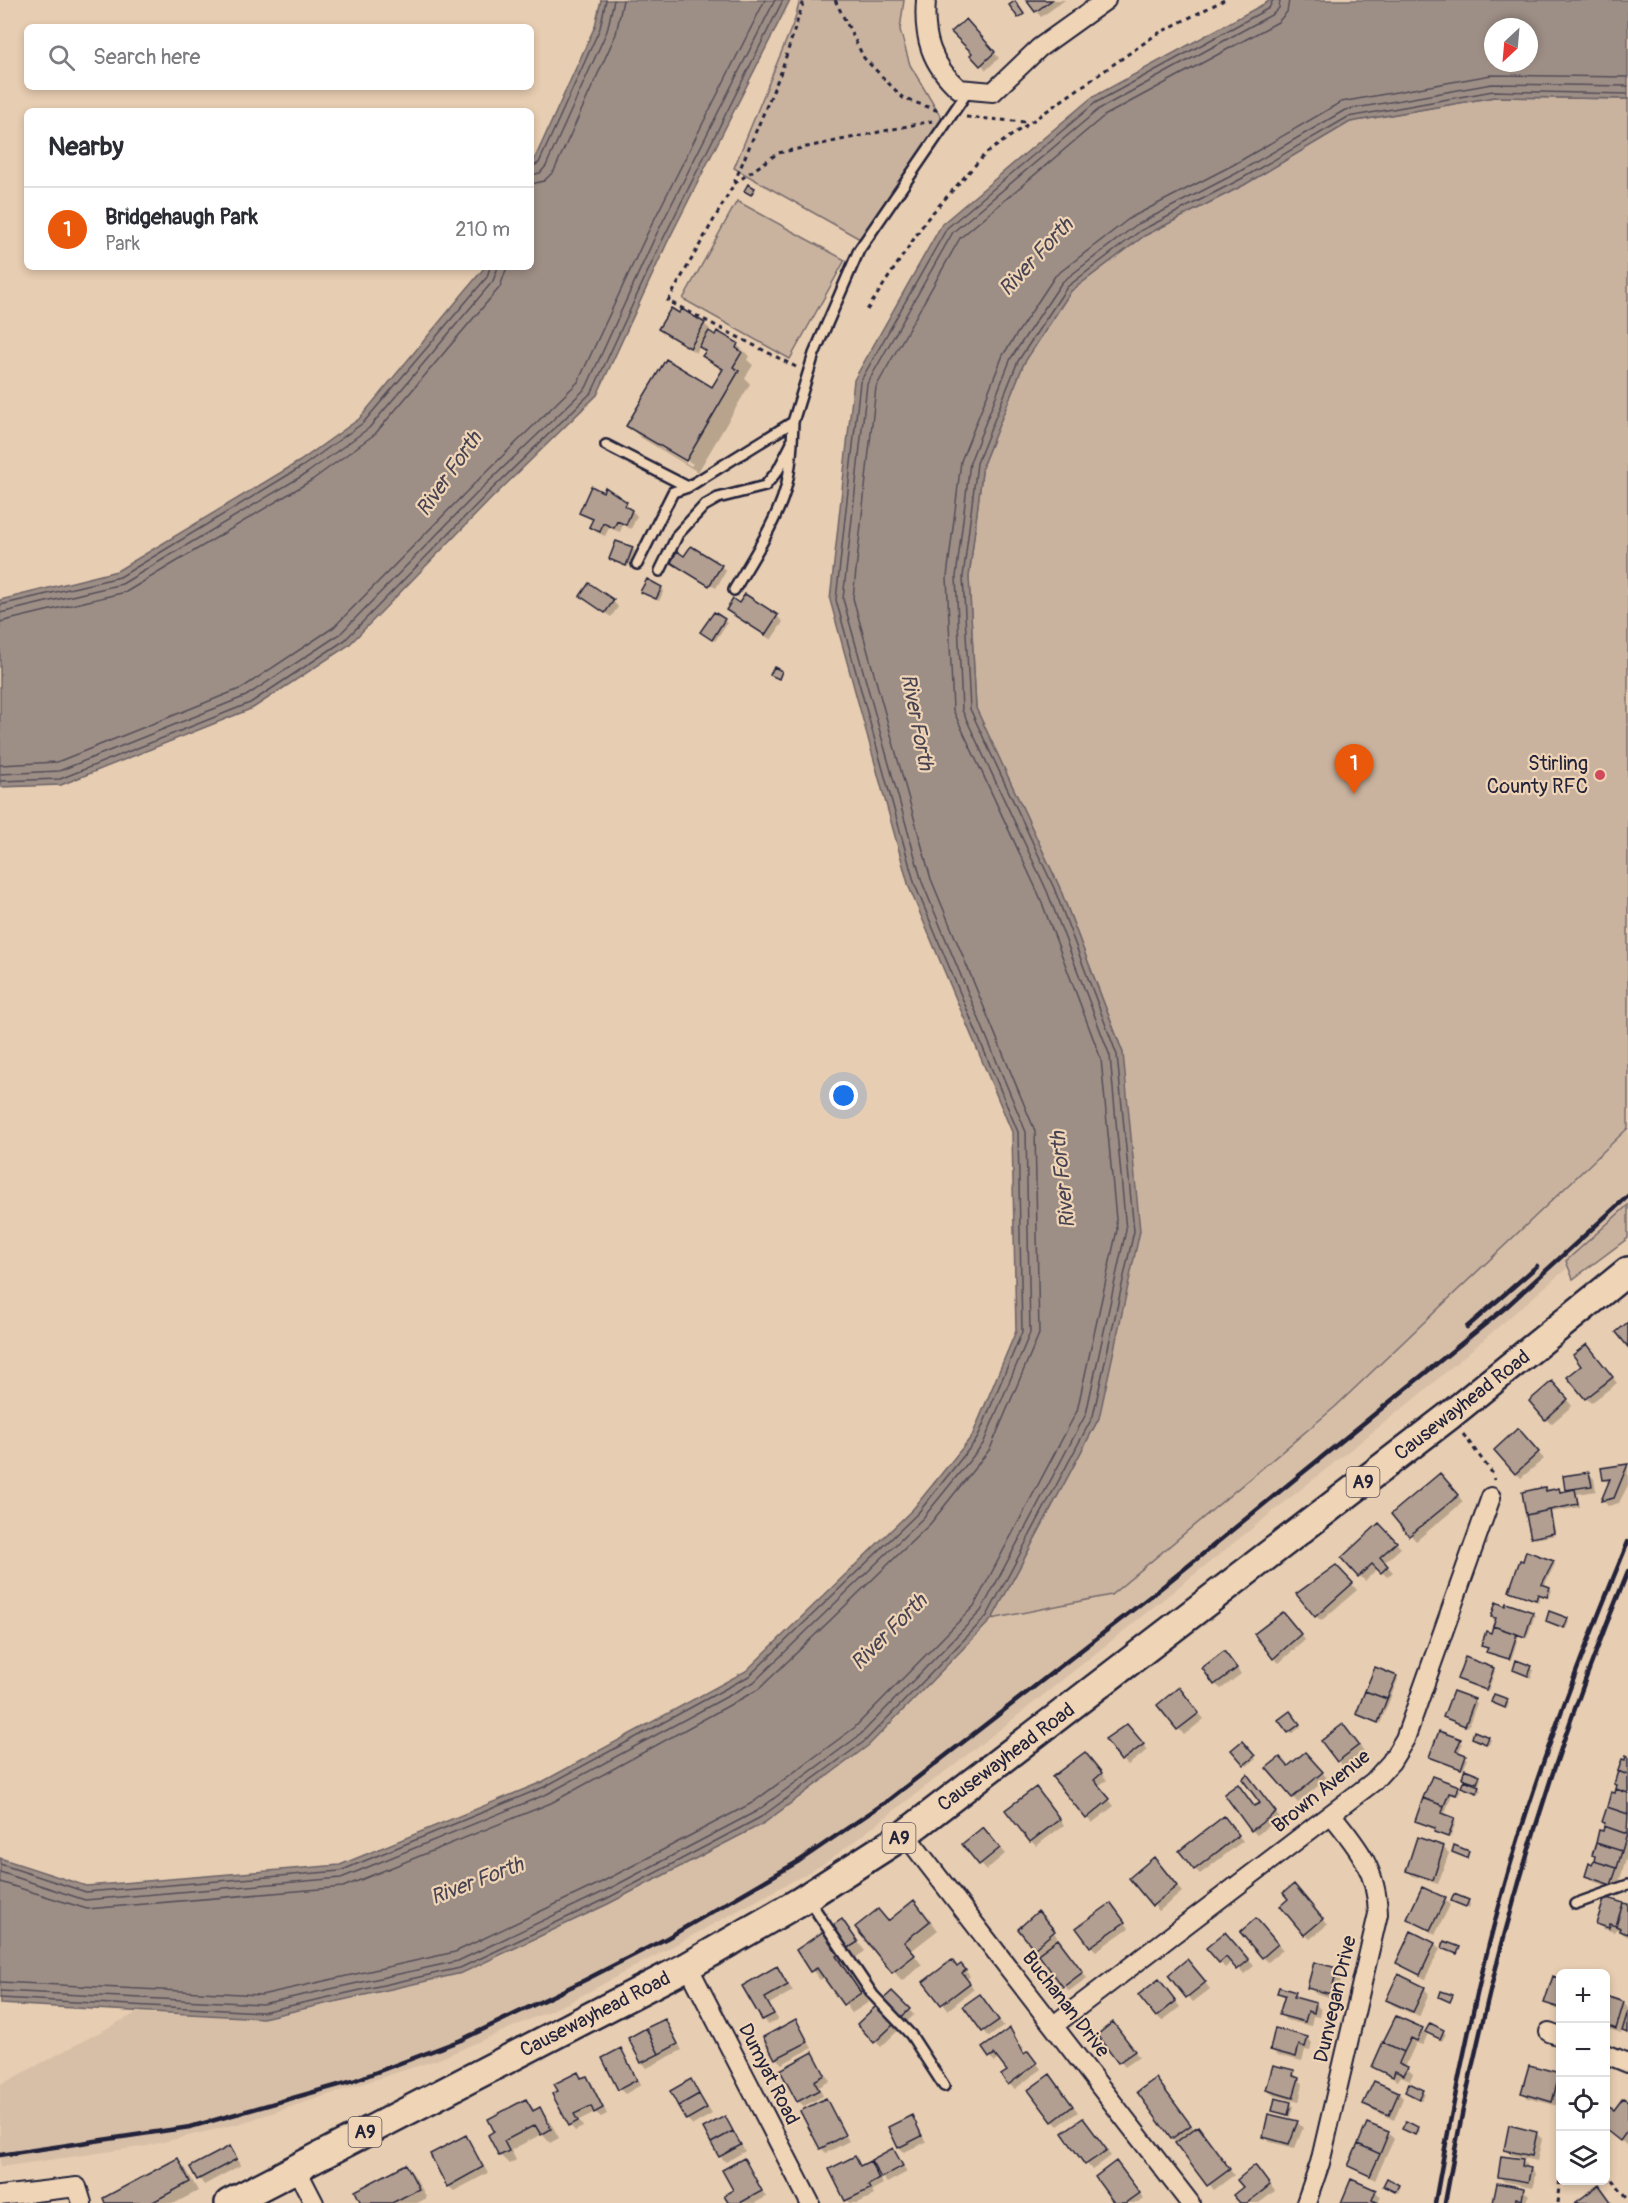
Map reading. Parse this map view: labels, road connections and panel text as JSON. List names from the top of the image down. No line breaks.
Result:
{"streets":{"main road":["Causewayhead Road","A9"],"street":["Brown Avenue","Dunvegan Drive","Buchanan Drive","Dumyat Road"]},"crossings":[["Causewayhead Road","Buchanan Drive"],["Causewayhead Road","Dumyat Road"],["Brown Avenue","Dunvegan Drive"],["Brown Avenue","Buchanan Drive"]],"water":["River Forth"],"places":["Stirling County RFC"],"north":"bottom left","page":{"search":"Search here","heading":"Nearby","list":[{"mark":"1","name":"Bridgehaugh Park","note":"Park","value":"210 m"}],"pins":"1","map_buttons":["+","−"]}}
